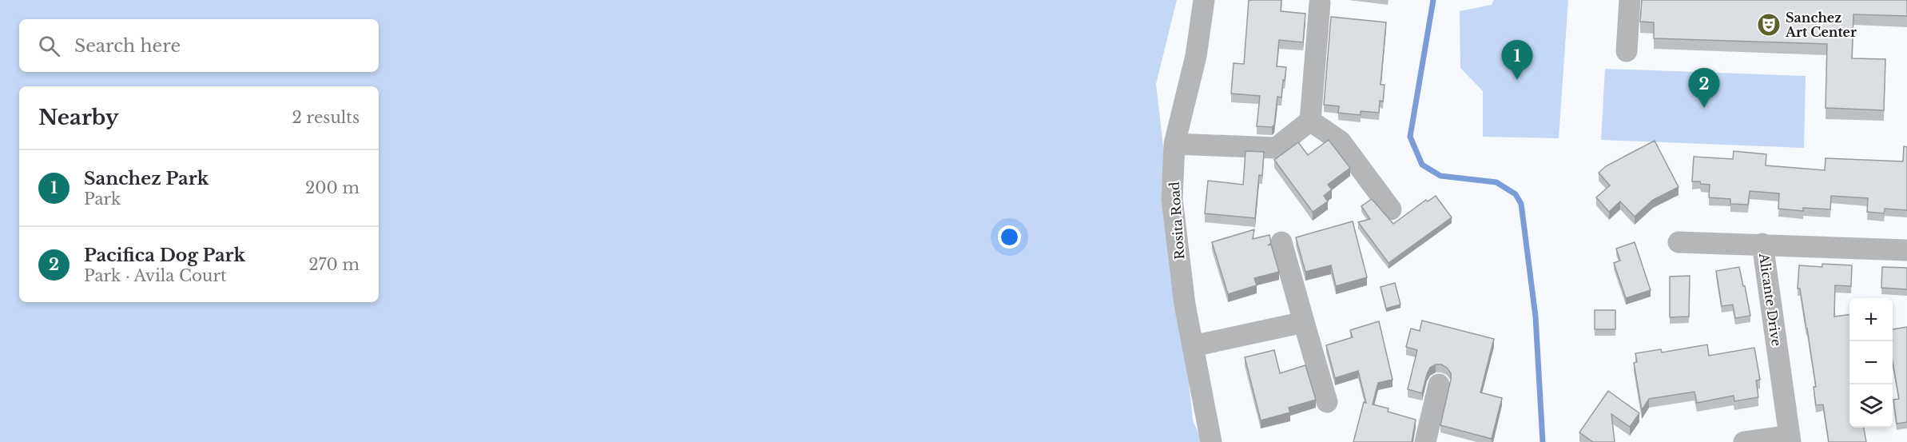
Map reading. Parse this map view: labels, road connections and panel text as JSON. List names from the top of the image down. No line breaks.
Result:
{"streets":{"street":["Rosita Road","Alicante Drive"]},"places":{"theatre":["Sanchez Art Center"]},"page":{"search":"Search here","pins":["1","2"],"heading":["Nearby","2 results"],"list":[{"mark":"1","name":"Sanchez Park","note":"Park","value":"200 m"},{"mark":"2","name":"Pacifica Dog Park","note":"Park · Avila Court","value":"270 m"}],"map_buttons":["+","−"]}}
